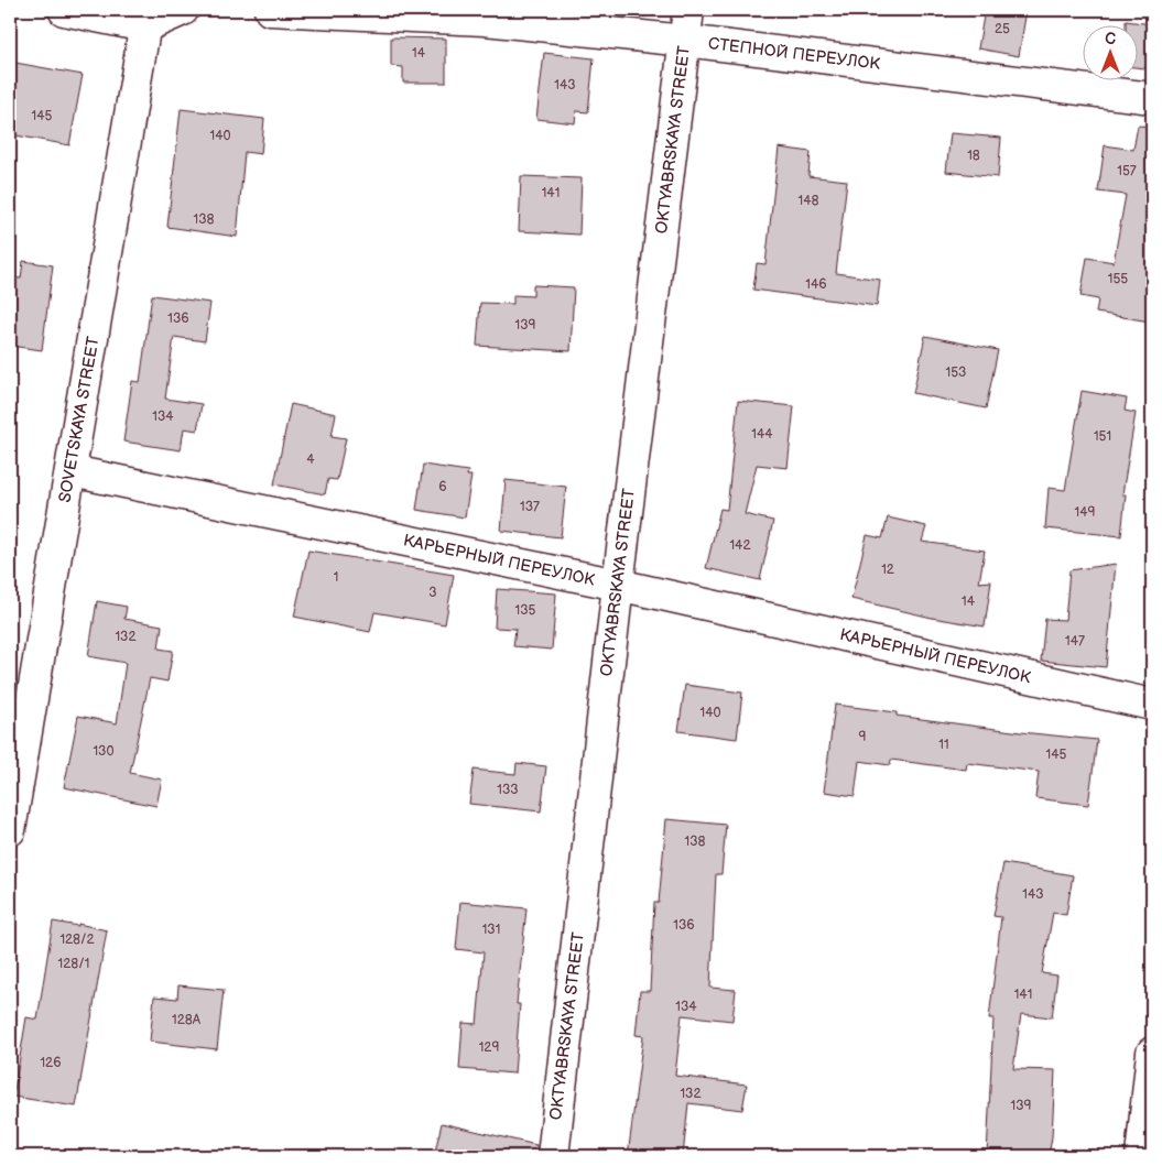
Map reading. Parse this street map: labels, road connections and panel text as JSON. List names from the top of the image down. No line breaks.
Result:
{"streets":{"street":["СТЕПНОЙ ПЕРЕУЛОК","OKTYABRSKAYA STREET","SOVETSKAYA STREET","КАРЬЕРНЫЙ ПЕРЕУЛОК"]},"crossings":[["СТЕПНОЙ ПЕРЕУЛОК","OKTYABRSKAYA STREET"],["OKTYABRSKAYA STREET","КАРЬЕРНЫЙ ПЕРЕУЛОК"],["SOVETSKAYA STREET","КАРЬЕРНЫЙ ПЕРЕУЛОК"]],"house_numbers":["25","14","143","145","140","18","157","141","148","138","155","146","136","139","153","134","144","151","4","6","137","149","142","12","1","3","14","135","132","147","140","9","11","130","145","133","138","143","136","131","128/2","128/1","141","134","128А","129","126","132","139"],"north":"top"}
